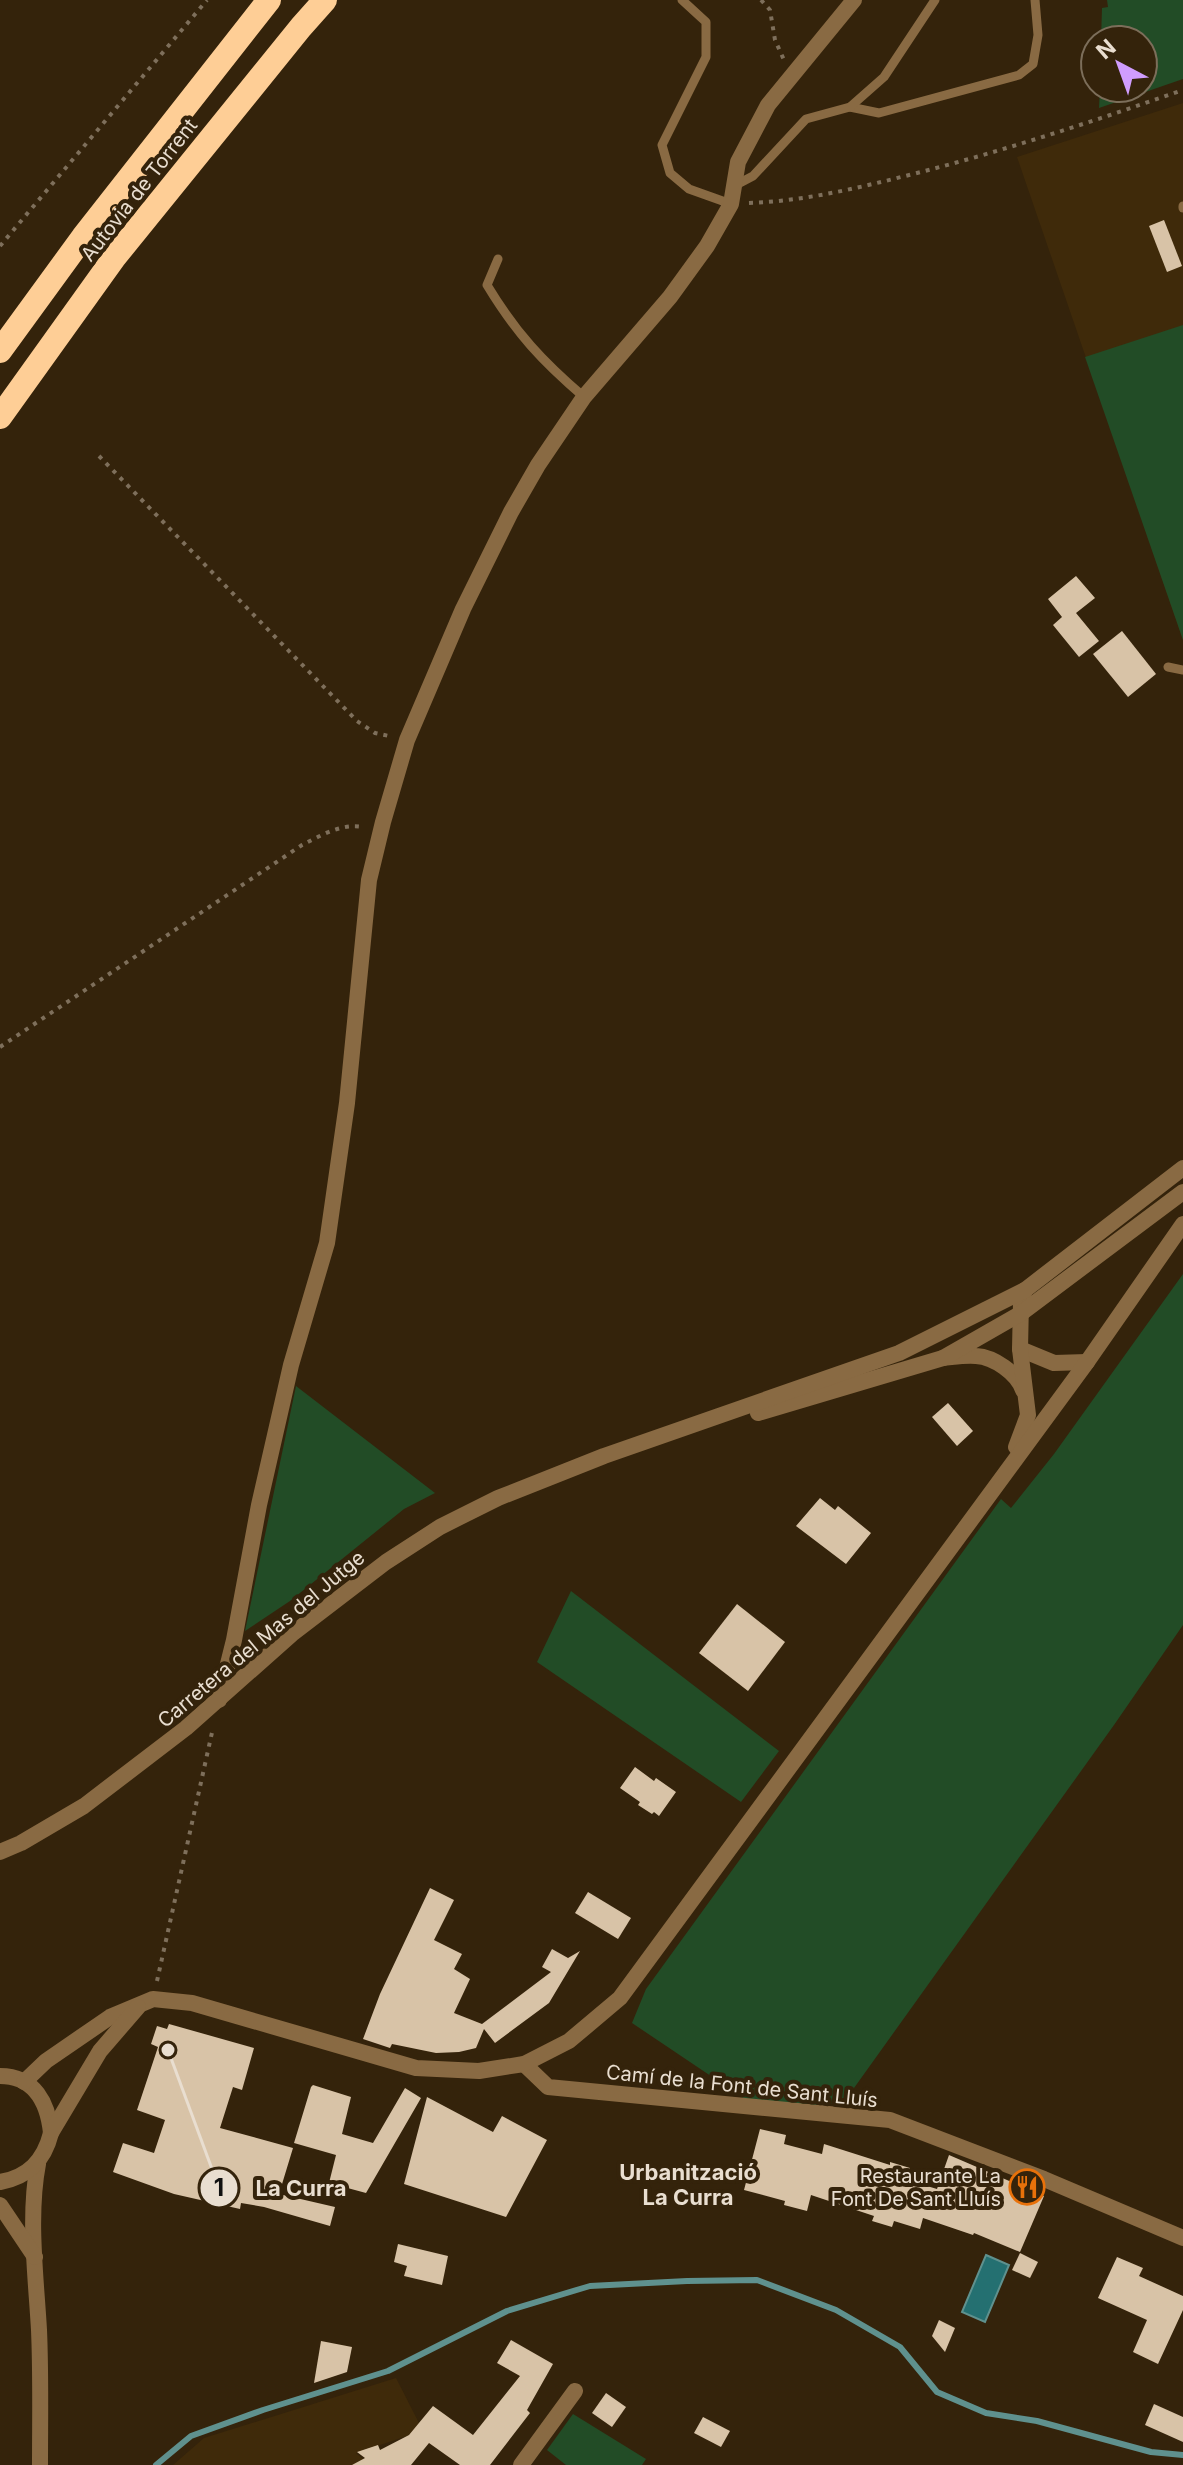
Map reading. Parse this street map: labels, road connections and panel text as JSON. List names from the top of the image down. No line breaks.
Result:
{"streets":{"highway":["Autovia de Torrent"],"street":["Carretera del Mas del Jutge","Camí de la Font de Sant Lluís"]},"districts":["Urbanització La Curra"],"places":{"other":["La Curra"],"restaurant":["Restaurante La Font De Sant Lluís"]},"north":"top left"}
